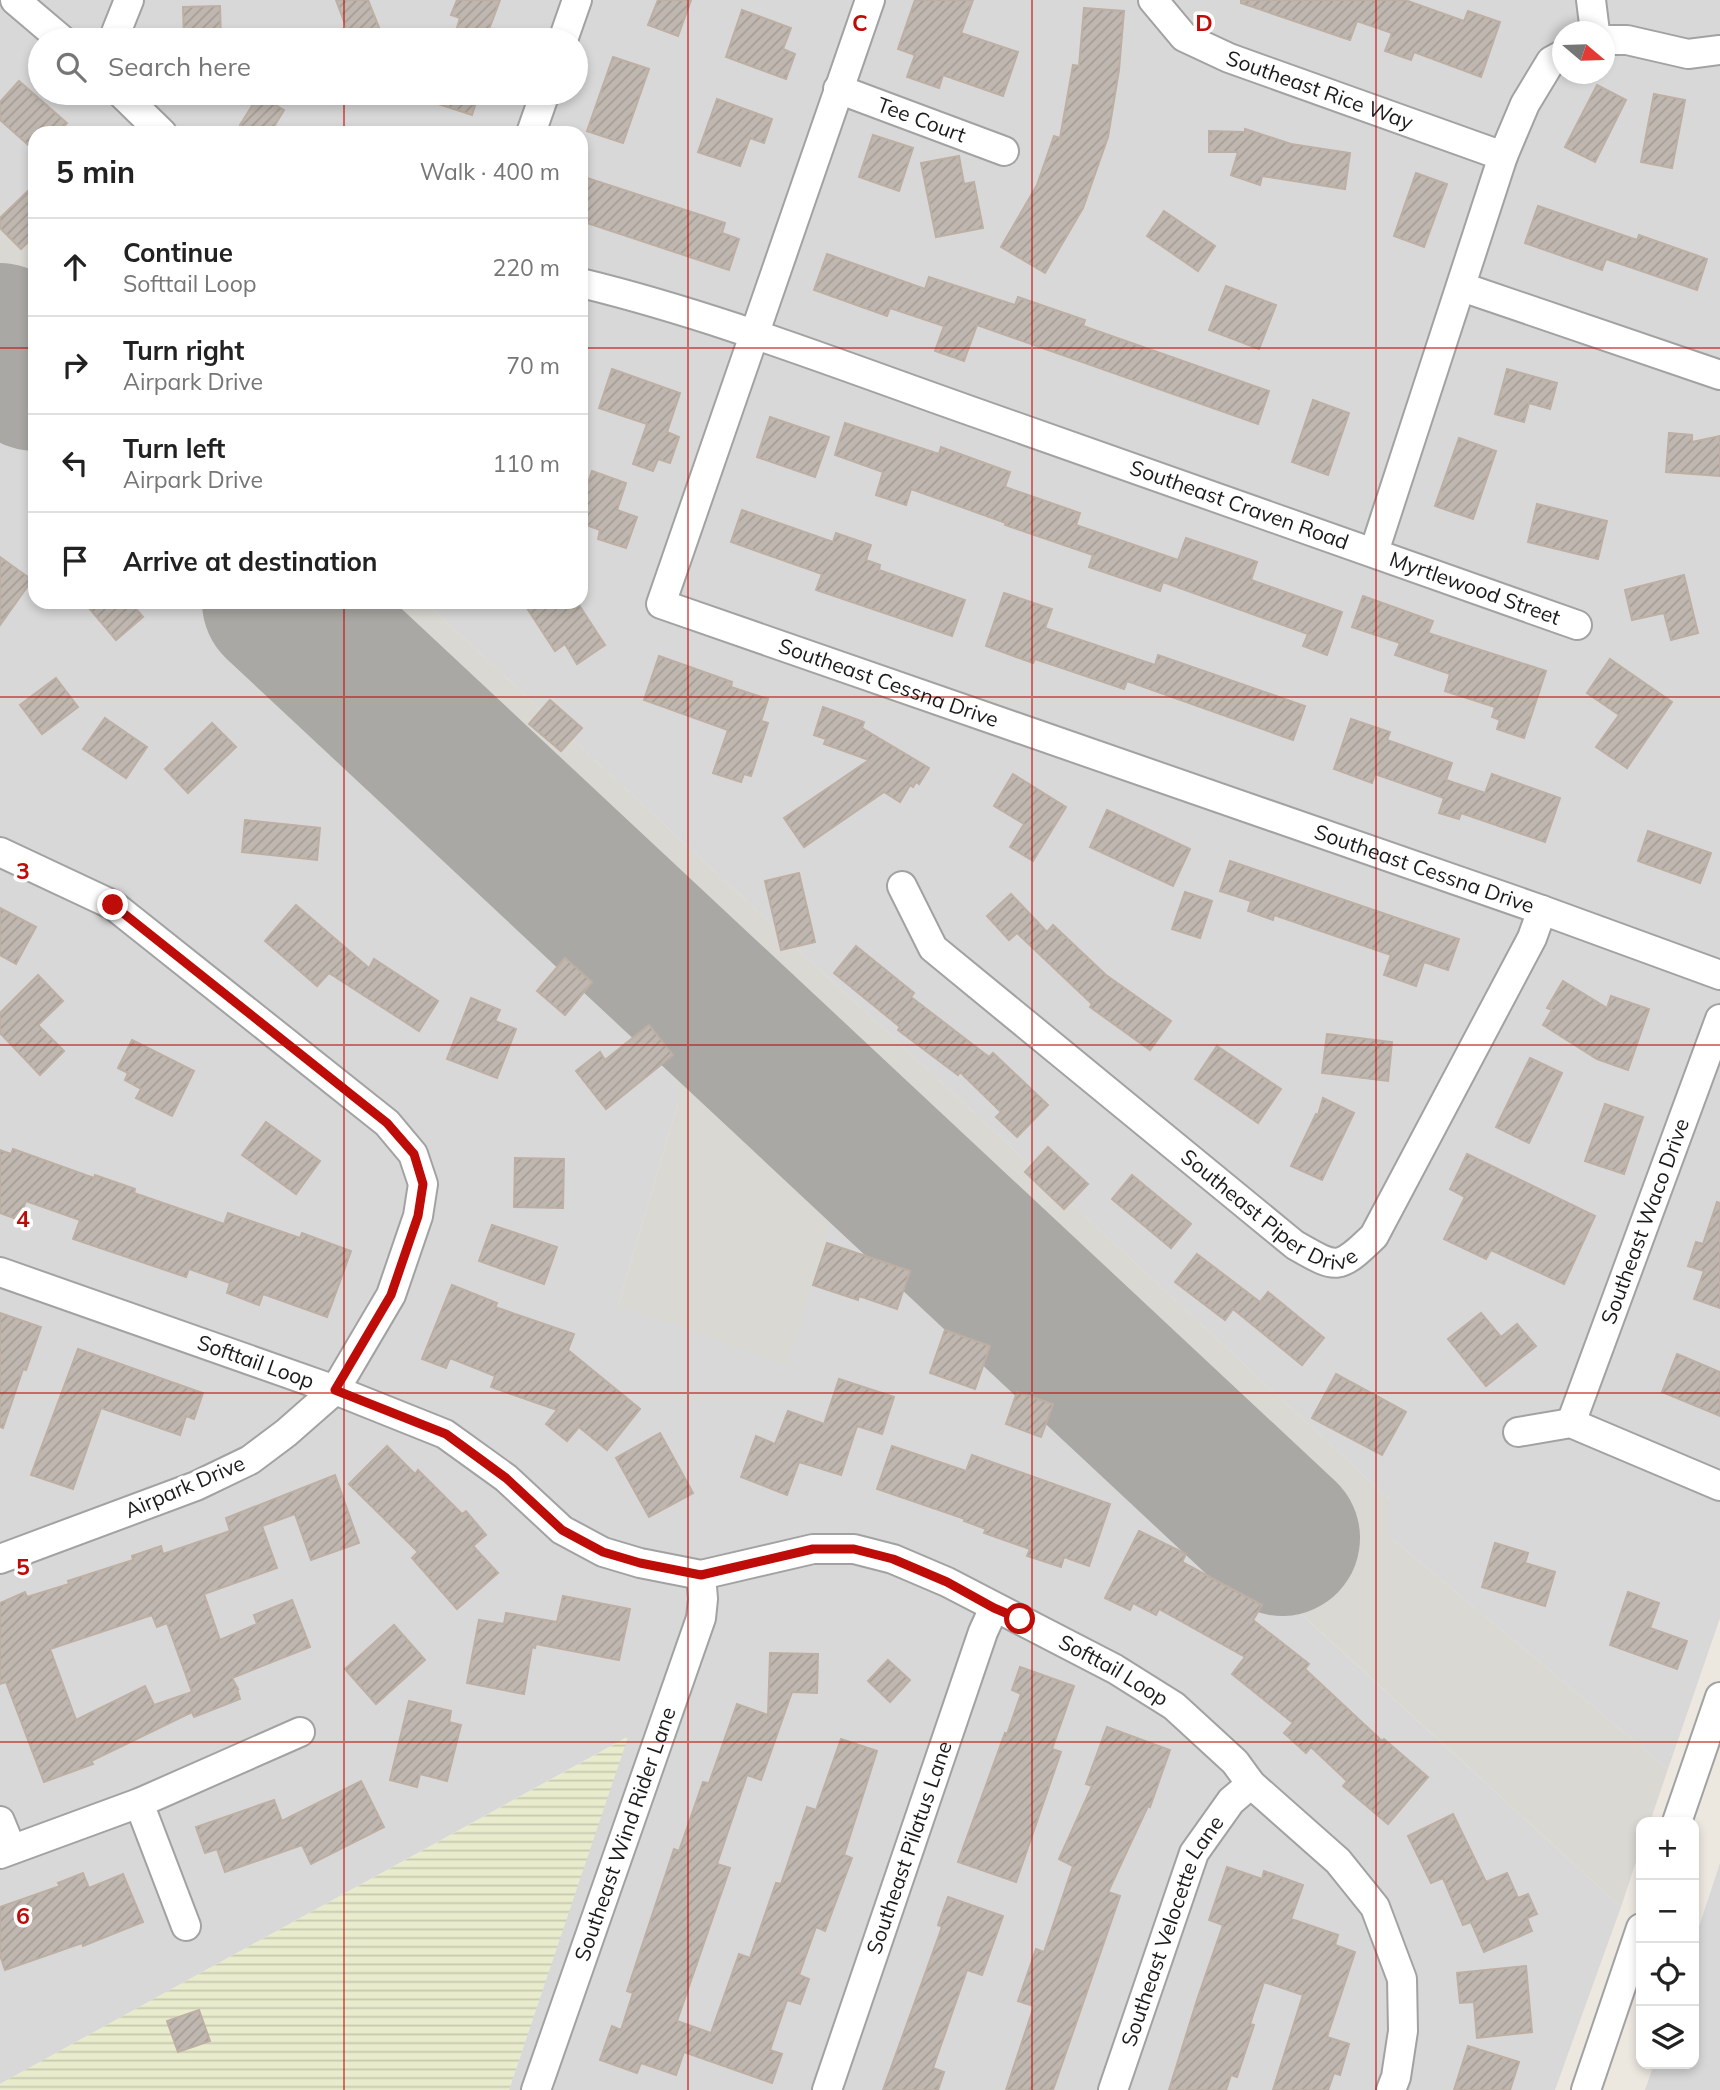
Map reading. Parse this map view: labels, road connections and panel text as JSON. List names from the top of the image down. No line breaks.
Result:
{"streets":{"street":["Southeast Rice Way","Tee Court","Southeast Craven Road","Myrtlewood Street","Southeast Cessna Drive","Southeast Piper Drive","Southeast Waco Drive","Softtail Loop","Airpark Drive","Southeast Wind Rider Lane","Southeast Pilatus Lane","Southeast Velocette Lane"]},"crossings":[["Southeast Rice Way","Southeast Craven Road"],["Tee Court","Southeast Cessna Drive"],["Southeast Craven Road","Myrtlewood Street"],["Southeast Craven Road","Southeast Cessna Drive"],["Southeast Cessna Drive","Southeast Piper Drive"],["Softtail Loop","Airpark Drive"],["Softtail Loop","Southeast Wind Rider Lane"],["Softtail Loop","Southeast Pilatus Lane"],["Softtail Loop","Southeast Velocette Lane"]],"north":"right","page":{"search":"Search here","heading":["5 min","Walk · 400 m"],"list":[["Continue","Softtail Loop","220 m"],["Turn right","Airpark Drive","70 m"],["Turn left","Airpark Drive","110 m"],"Arrive at destination"],"map_buttons":["+","−"]},"grid":{"columns":["C","D"],"rows":["3","4","5","6"]}}
